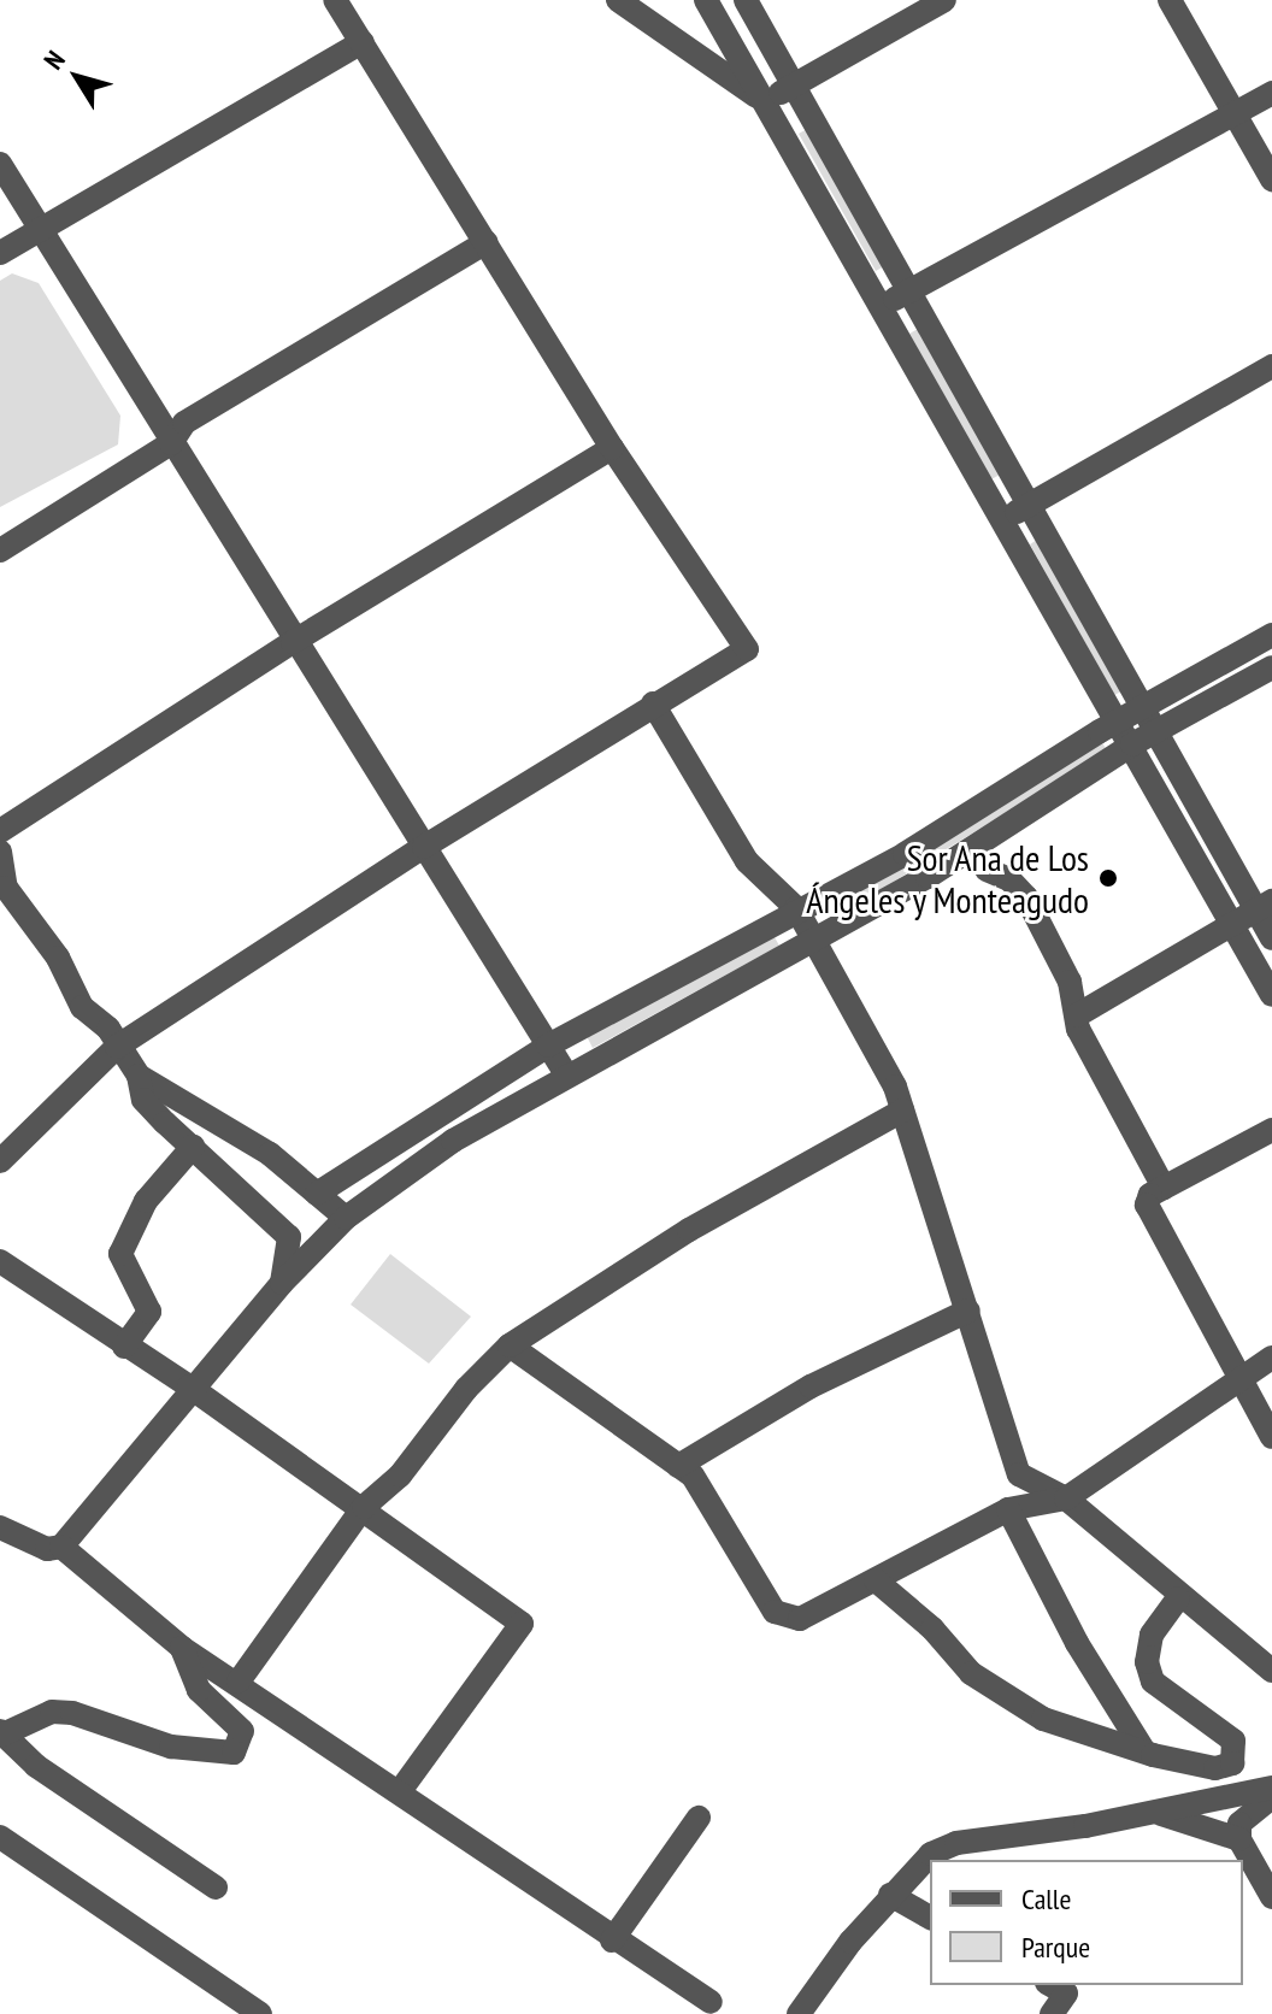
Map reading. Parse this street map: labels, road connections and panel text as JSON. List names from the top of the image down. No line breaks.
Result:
{"places":["Sor Ana de Los Ángeles y Monteagudo"],"legend":["Calle","Parque"],"north":"top left"}
